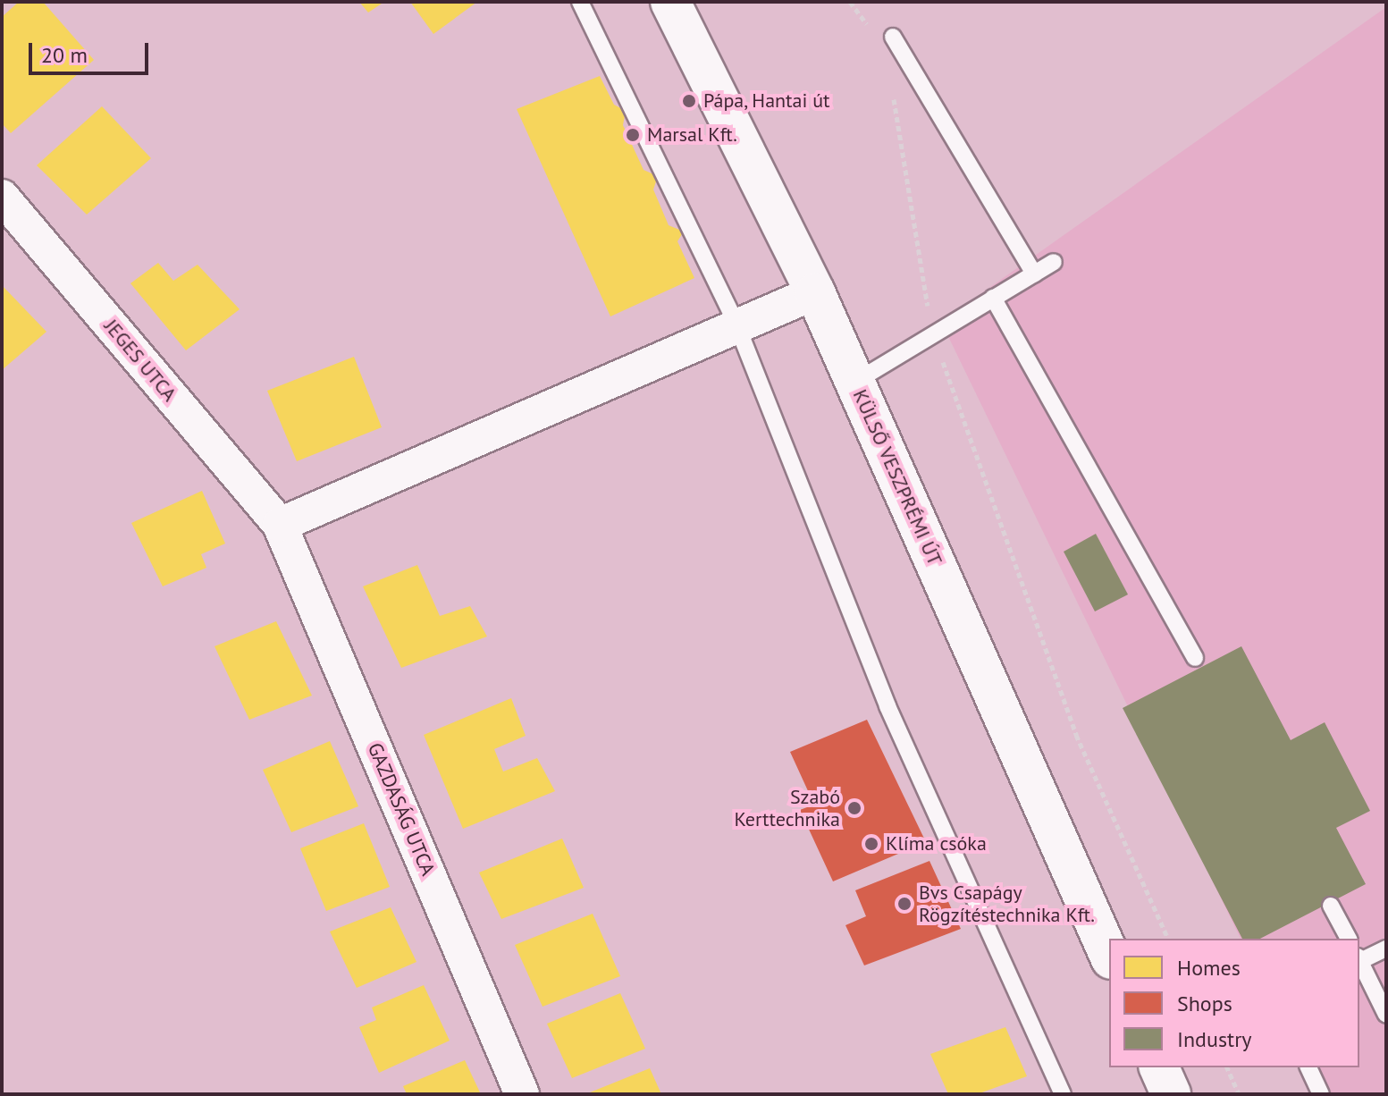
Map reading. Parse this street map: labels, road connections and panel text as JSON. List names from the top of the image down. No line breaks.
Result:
{"streets":{"street":["JEGES UTCA","KÜLSŐ VESZPRÉMI ÚT","GAZDASÁG UTCA"]},"crossings":[["JEGES UTCA","GAZDASÁG UTCA"]],"places":["Pápa, Hantai út","Marsal Kft.","Szabó Kerttechnika","Klíma csóka","Bvs Csapágy Rögzítéstechnika Kft."],"legend":["Homes","Shops","Industry"],"scale_bar":"20 m"}
